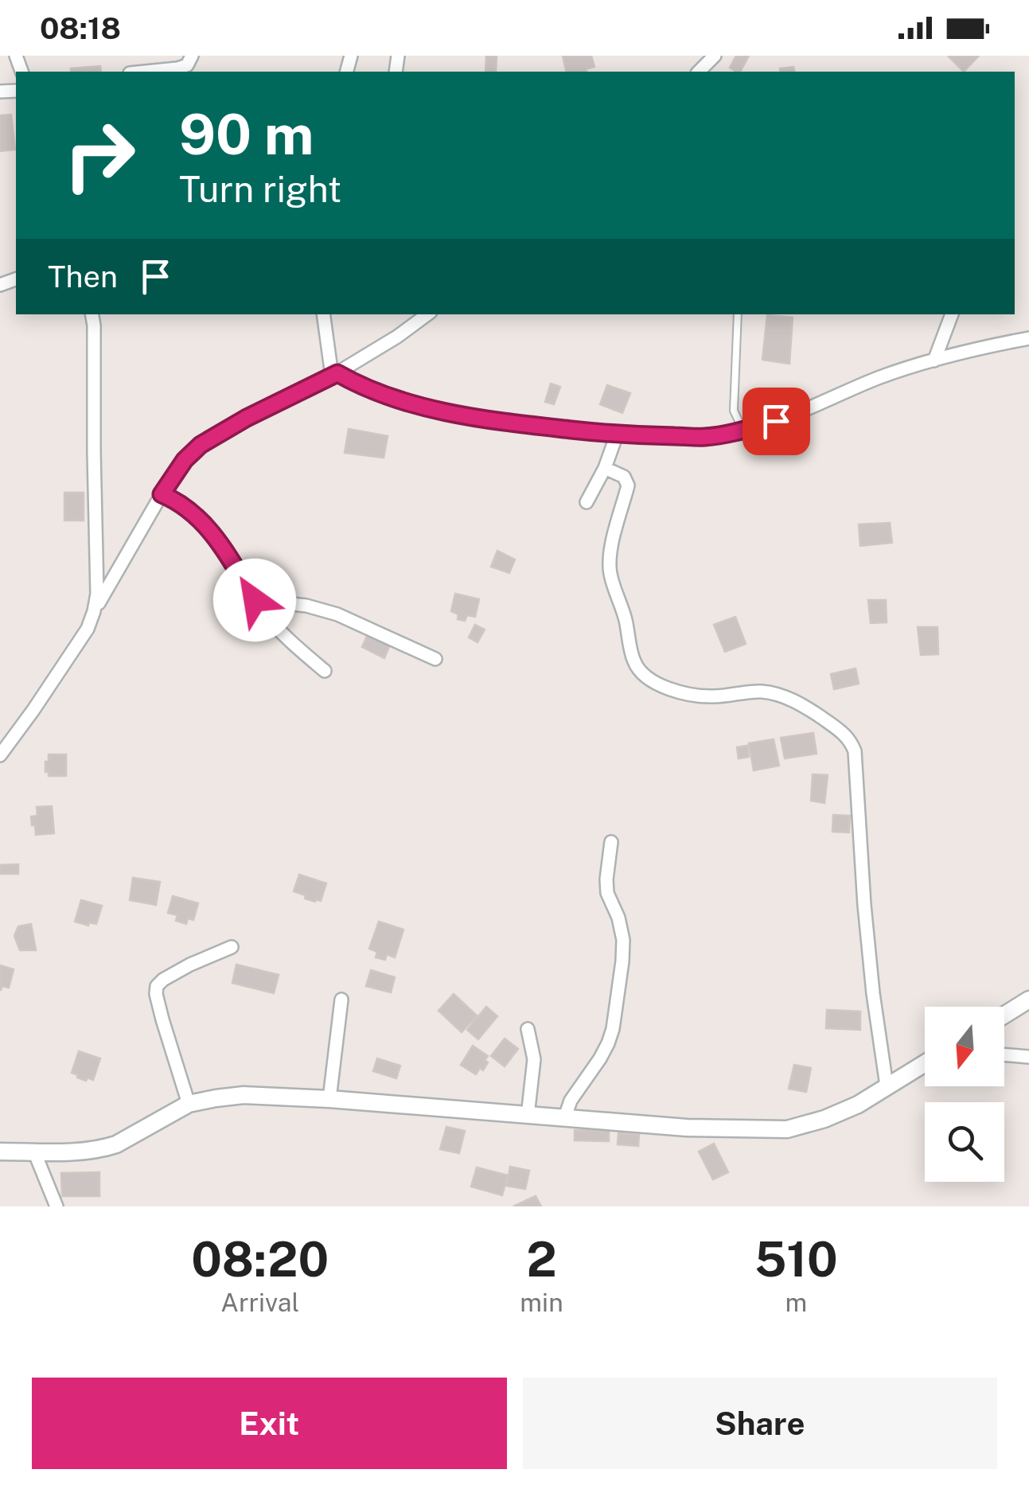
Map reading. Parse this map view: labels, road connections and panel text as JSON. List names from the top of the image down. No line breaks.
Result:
{"north":"bottom","page":{"status":"08:18","turn":["90 m","Turn right"],"then":"Then","eta":["08:20","Arrival","2","min","510","m"],"buttons":["Exit","Share"]}}
